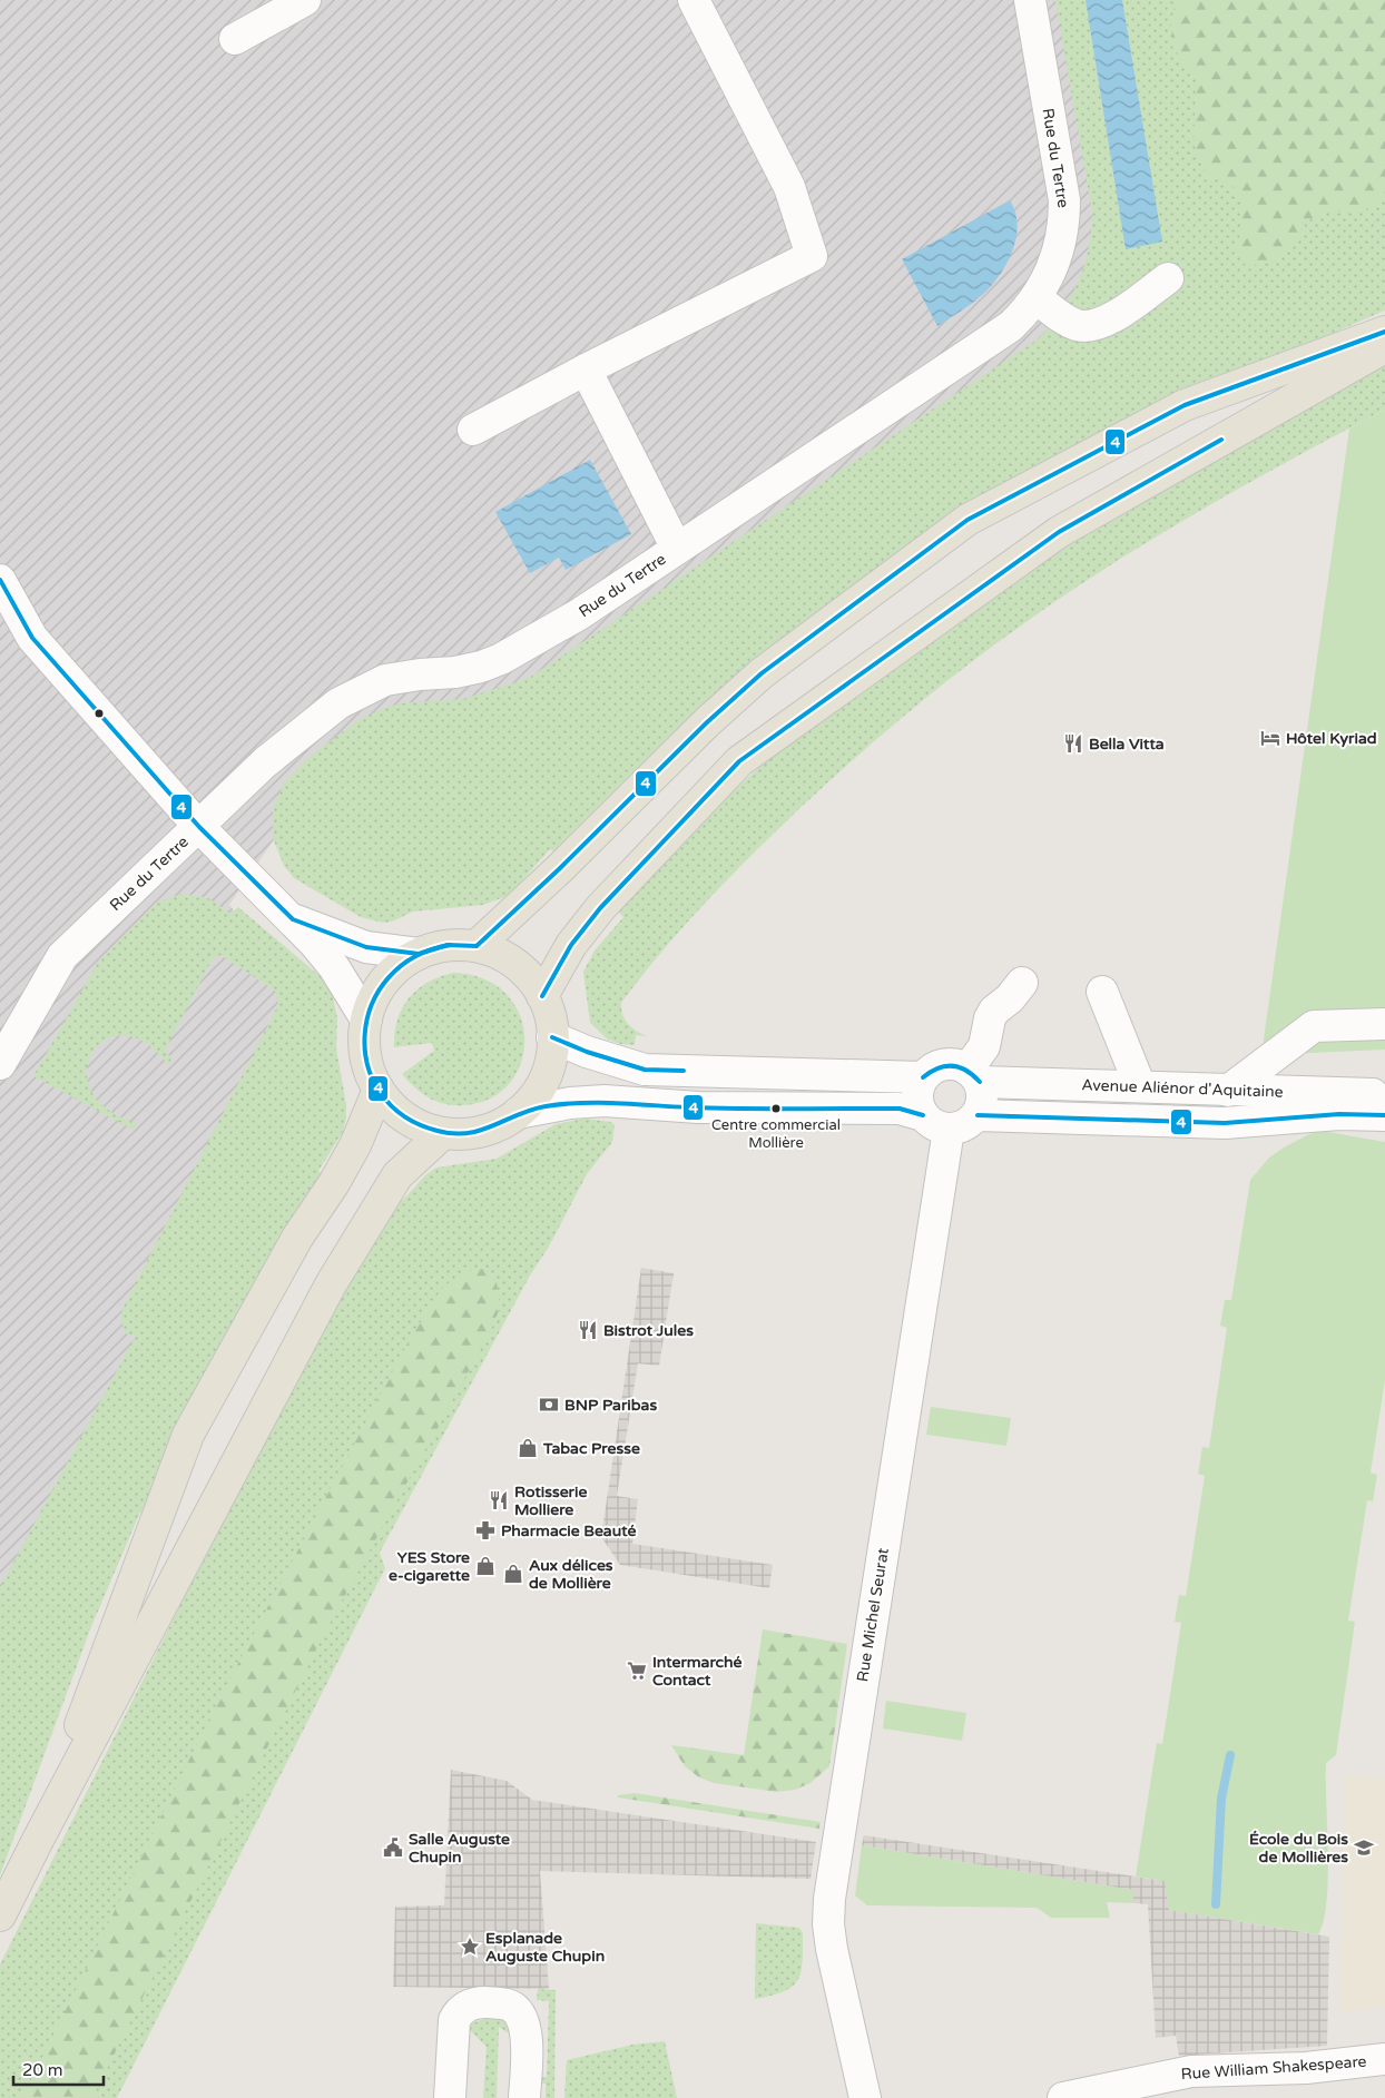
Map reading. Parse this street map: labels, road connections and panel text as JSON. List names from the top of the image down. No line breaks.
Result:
{"streets":{"street":["Rue du Tertre","Avenue Aliénor d'Aquitaine","Rue Michel Seurat","Rue William Shakespeare"]},"crossings":[["Avenue Aliénor d'Aquitaine","Rue Michel Seurat"]],"places":{"hotel":["Hôtel Kyriad"],"restaurant":["Bella Vitta","Bistrot Jules","Rotisserie Molliere"],"other":["Centre commercial Mollière"],"bank":["BNP Paribas"],"shop":["Tabac Presse","YES Store e-cigarette","Aux délices de Mollière"],"pharmacy":["Pharmacie Beauté"],"supermarket":["Intermarché Contact"],"public building":["Salle Auguste Chupin"],"school or university":["École du Bois de Mollières"],"place":["Esplanade Auguste Chupin"]},"lines":["transit line 4"],"scale_bar":"20 m"}
